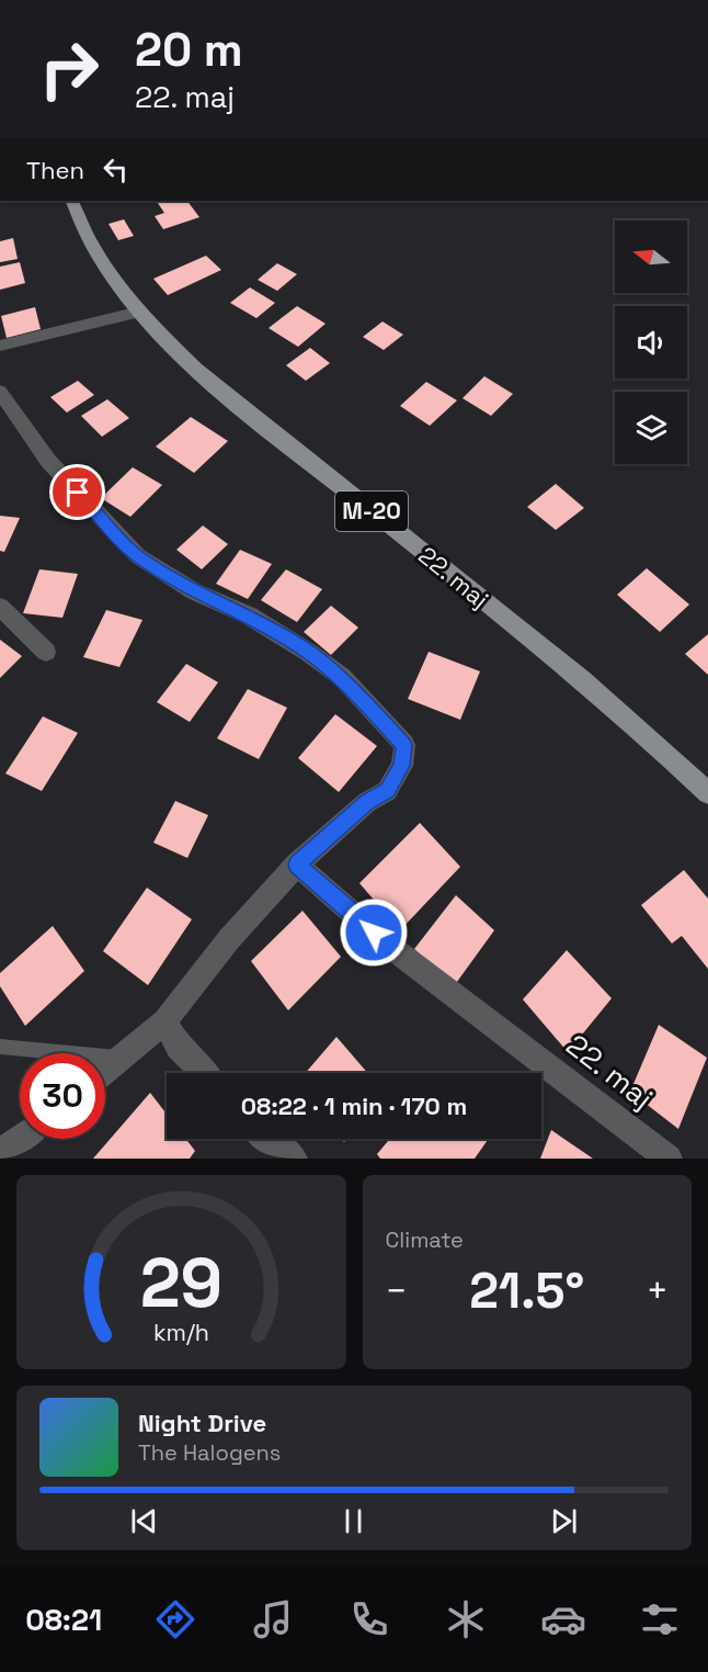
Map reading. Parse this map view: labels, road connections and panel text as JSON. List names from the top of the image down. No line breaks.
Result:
{"streets":{"main road":["M-20","22. maj"]},"north":"left","page":{"turn":["20 m","22. maj"],"then":"Then","limit":"30","trip":"08:22 · 1 min · 170 m","tile":"Climate","heat":["−","21.5°","+"],"song":["Night Drive","The Halogens"],"tabs":"08:21","gauge":["29","km/h"]}}
